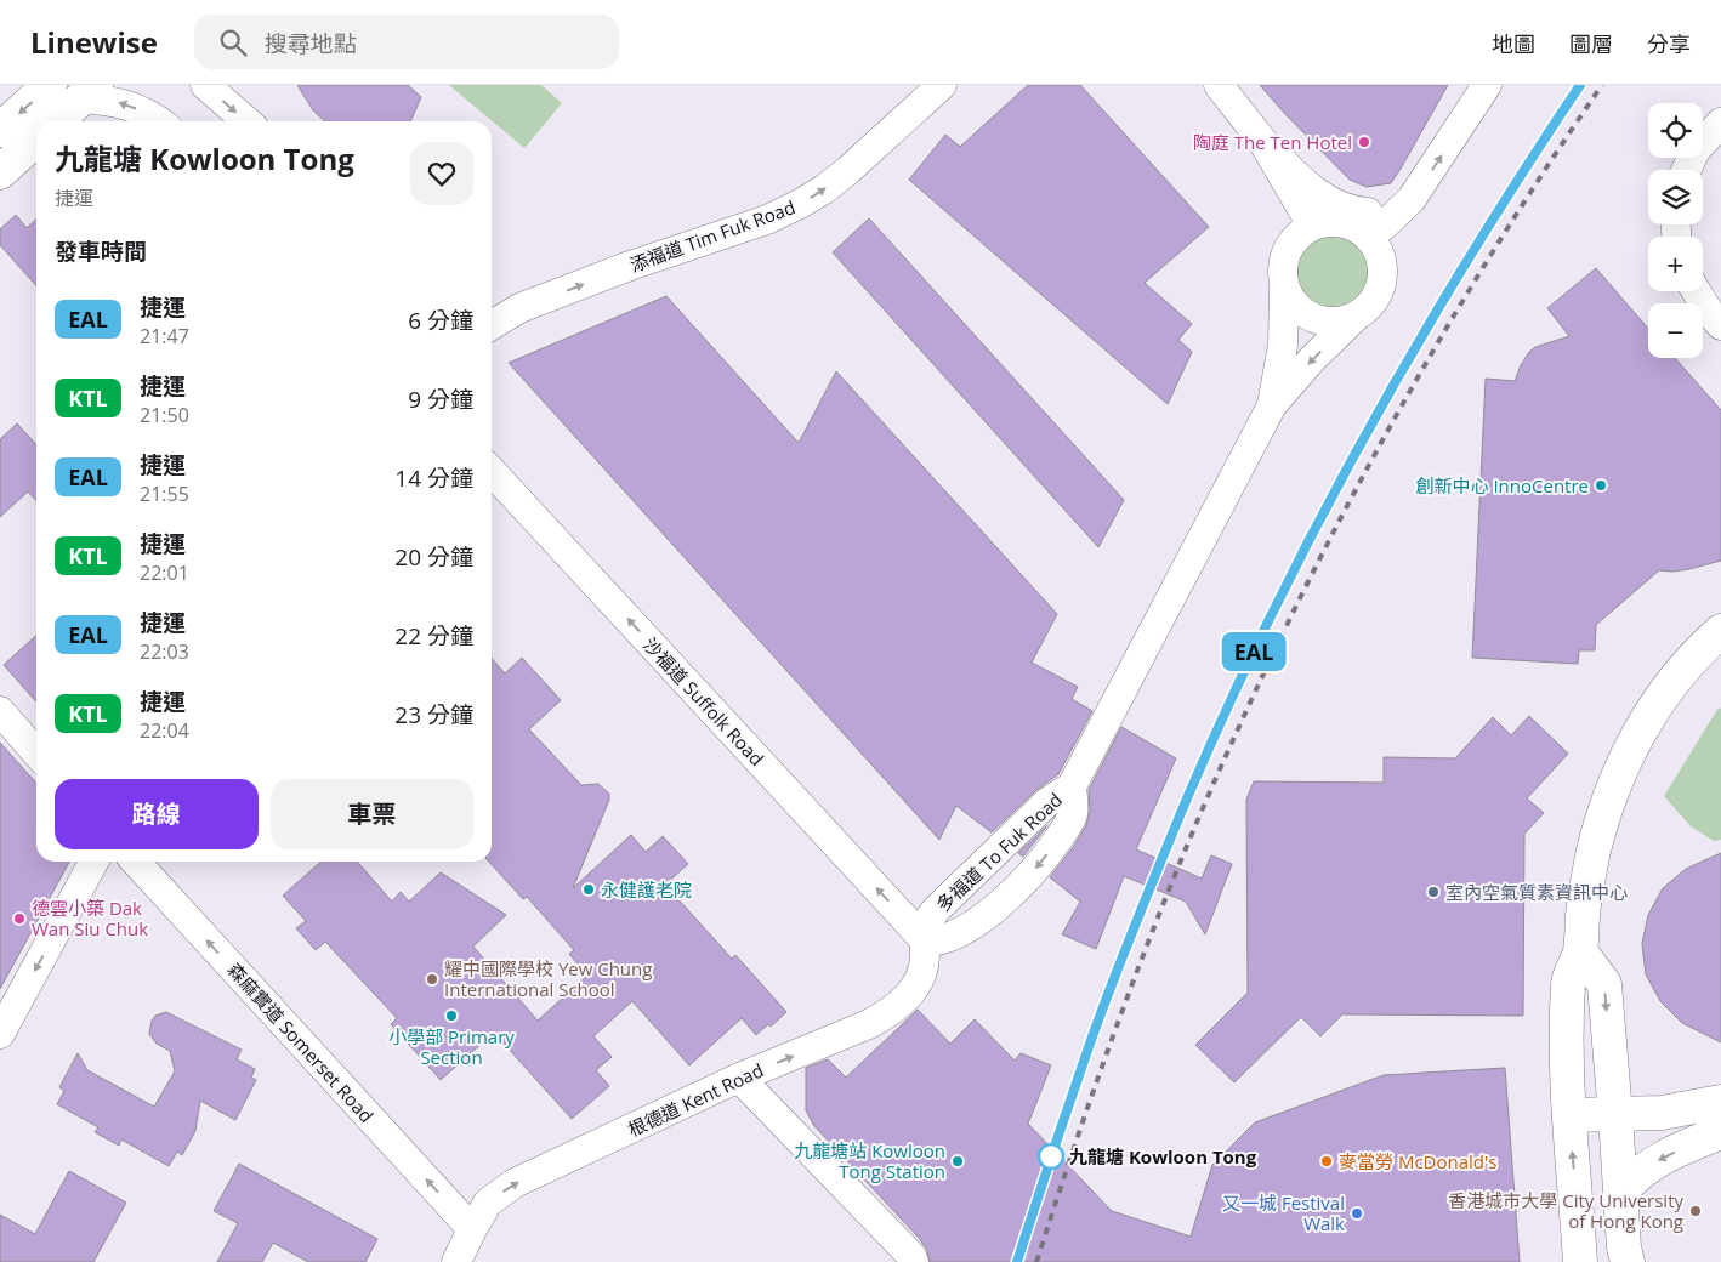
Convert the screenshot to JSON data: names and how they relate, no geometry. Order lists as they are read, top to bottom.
{
  "streets": {
    "street": [
      "添福道 Tim Fuk Road",
      "沙福道 Suffolk Road",
      "多福道 To Fuk Road",
      "森麻實道 Somerset Road",
      "根德道 Kent Road"
    ]
  },
  "crossings": [
    ["沙福道 Suffolk Road", "多福道 To Fuk Road"],
    ["沙福道 Suffolk Road", "根德道 Kent Road"],
    ["多福道 To Fuk Road", "根德道 Kent Road"],
    ["森麻實道 Somerset Road", "根德道 Kent Road"]
  ],
  "one_way": [
    "添福道 Tim Fuk Road",
    "沙福道 Suffolk Road",
    "森麻實道 Somerset Road",
    "根德道 Kent Road"
  ],
  "places": [
    "陶庭 The Ten Hotel",
    "創新中心 InnoCentre",
    "永健護老院",
    "室內空氣質素資訊中心",
    "德雲小築 Dak Wan Siu Chuk",
    "耀中國際學校 Yew Chung International School",
    "小學部 Primary Section",
    "九龍塘 Kowloon Tong",
    "九龍塘站 Kowloon Tong Station",
    "麥當勞 McDonald's",
    "香港城市大學 City University of Hong Kong",
    "又一城 Festival Walk"
  ],
  "lines": ["metro line EAL"],
  "page": {
    "header": "Linewise",
    "search": "搜尋地點",
    "nav": ["地圖", "圖層", "分享"],
    "on_map": "EAL",
    "map_buttons": ["+", "−"],
    "heading": [
      ["九龍塘 Kowloon Tong", "捷運"],
      "發車時間"
    ],
    "list": [
      {
        "mark": "EAL",
        "name": "捷運",
        "note": "21:47",
        "value": "6 分鐘"
      },
      {
        "mark": "KTL",
        "name": "捷運",
        "note": "21:50",
        "value": "9 分鐘"
      },
      {
        "mark": "EAL",
        "name": "捷運",
        "note": "21:55",
        "value": "14 分鐘"
      },
      {
        "mark": "KTL",
        "name": "捷運",
        "note": "22:01",
        "value": "20 分鐘"
      },
      {
        "mark": "EAL",
        "name": "捷運",
        "note": "22:03",
        "value": "22 分鐘"
      },
      {
        "mark": "KTL",
        "name": "捷運",
        "note": "22:04",
        "value": "23 分鐘"
      }
    ],
    "buttons": ["路線", "車票"]
  }
}
